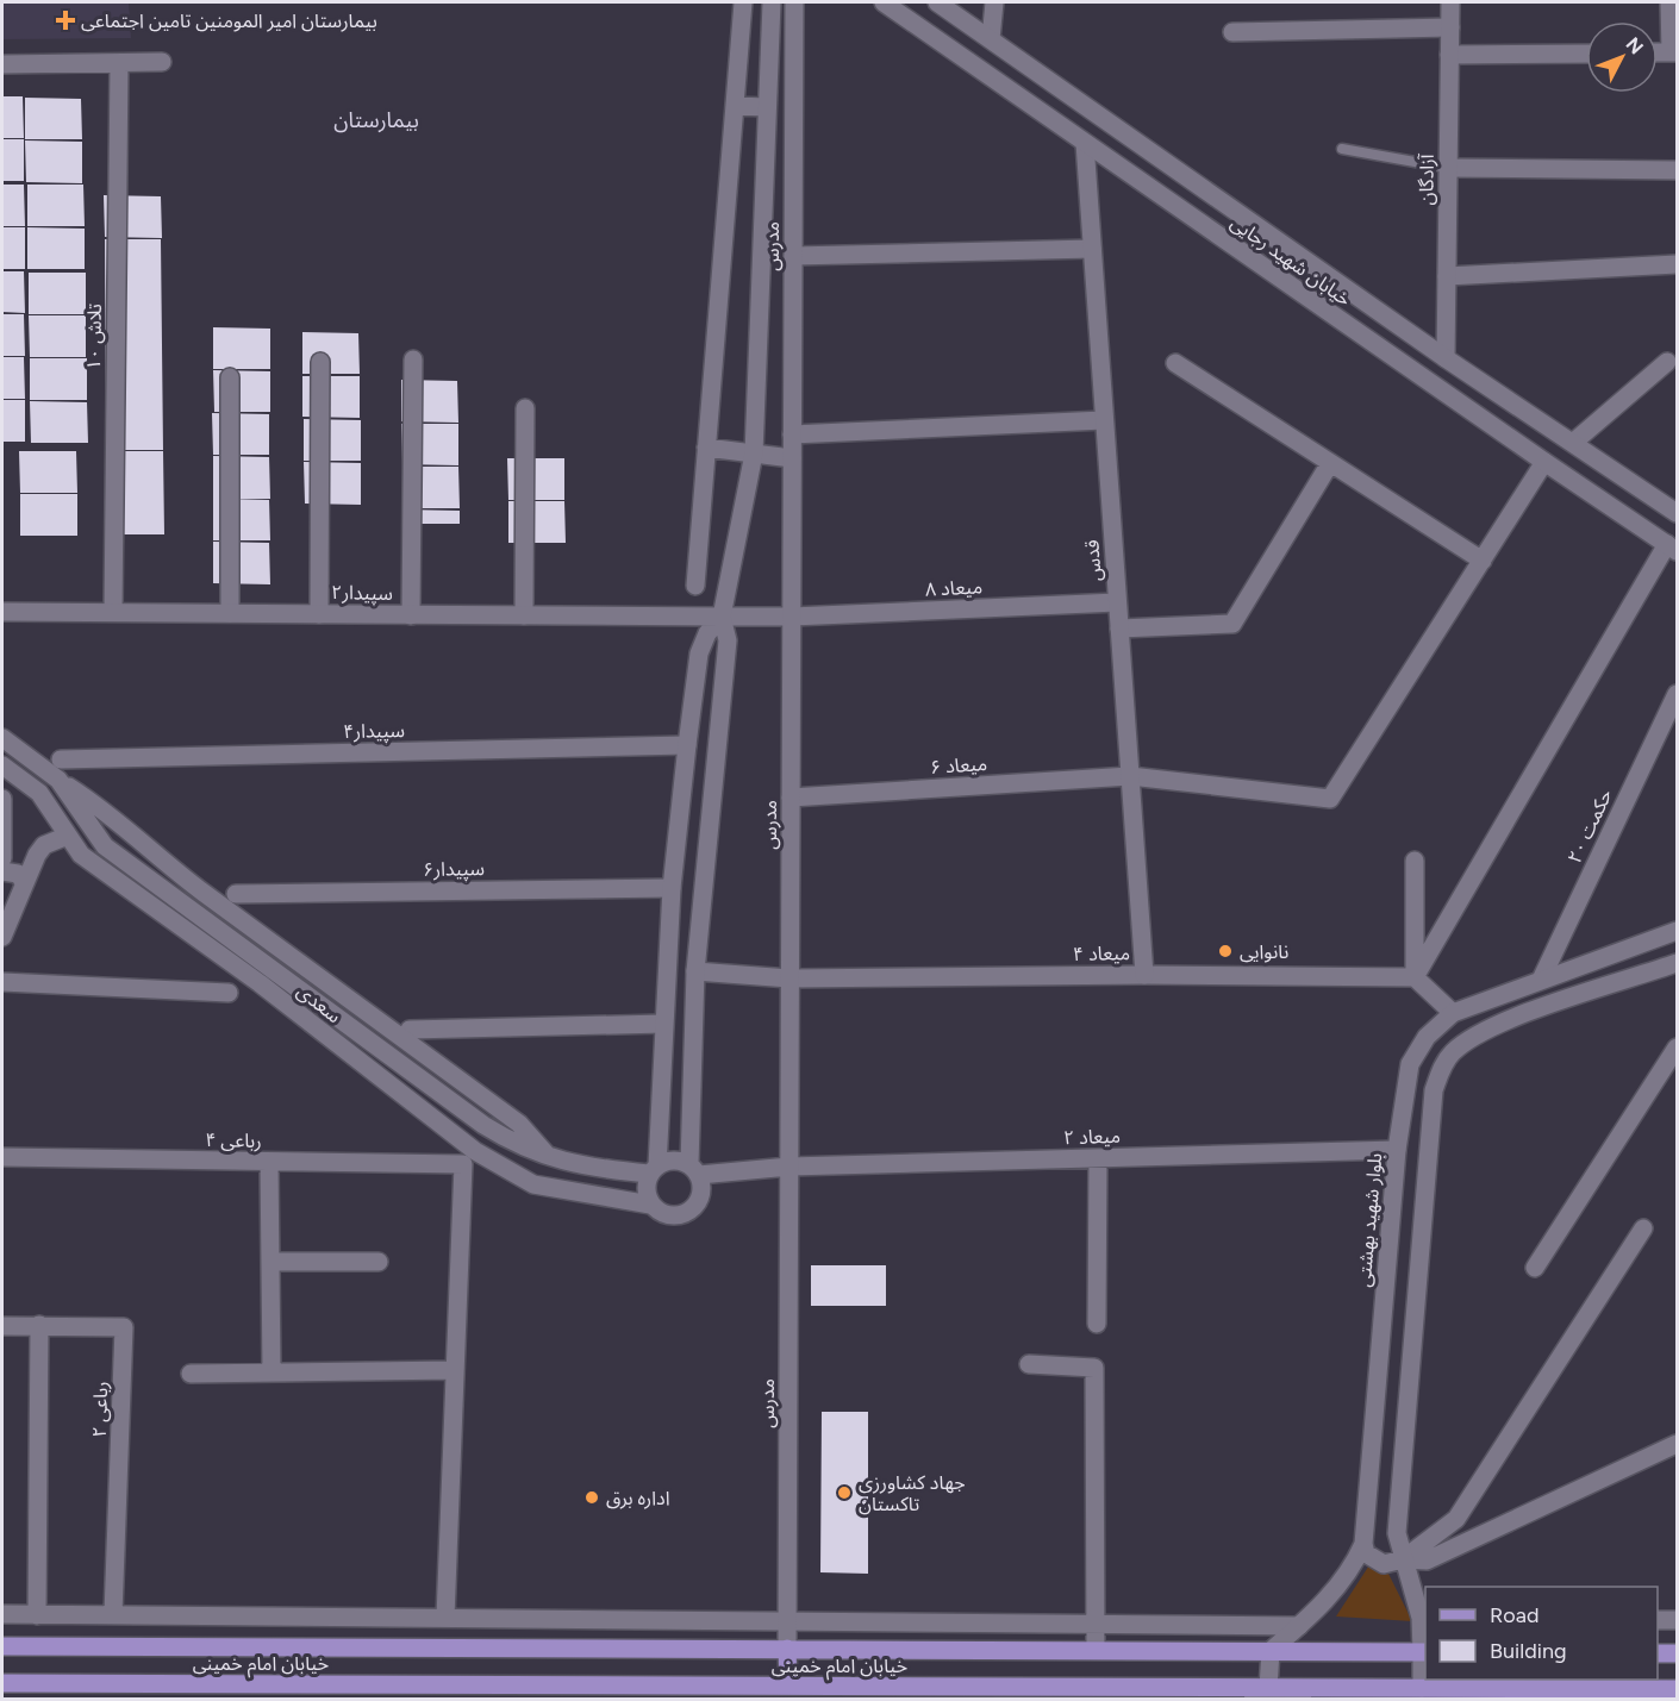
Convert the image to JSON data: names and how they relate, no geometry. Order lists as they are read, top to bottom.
{
  "streets": {
    "main road": ["خیابان امام خمینی"],
    "street": [
      "آزادگان",
      "مدرس",
      "خیابان شهید رجایی",
      "تلاش ۱۰",
      "قدس",
      "میعاد ۸",
      "سپیدار۲",
      "سپیدار۴",
      "میعاد ۶",
      "حکمت ۲۰",
      "سپیدار۶",
      "میعاد ۴",
      "سعدی",
      "میعاد ۲",
      "رباعی ۴",
      "بلوار شهید بهشتی",
      "رباعی ۲"
    ]
  },
  "crossings": [
    ["آزادگان", "خیابان شهید رجایی"],
    ["مدرس", "میعاد ۸"],
    ["مدرس", "سپیدار۲"],
    ["مدرس", "میعاد ۶"],
    ["مدرس", "میعاد ۴"],
    ["مدرس", "میعاد ۲"],
    ["مدرس", "خیابان امام خمینی"],
    ["خیابان شهید رجایی", "قدس"],
    ["تلاش ۱۰", "سپیدار۲"],
    ["قدس", "میعاد ۸"],
    ["قدس", "میعاد ۶"],
    ["قدس", "میعاد ۴"],
    ["میعاد ۸", "سپیدار۲"],
    ["حکمت ۲۰", "بلوار شهید بهشتی"],
    ["میعاد ۲", "بلوار شهید بهشتی"],
    ["بلوار شهید بهشتی", "خیابان امام خمینی"]
  ],
  "districts": ["بیمارستان"],
  "places": {
    "health": ["بیمارستان امیر المومنین تامین اجتماعی"],
    "other": ["نانوایی", "جهاد کشاورزی تاکستان", "اداره برق"]
  },
  "legend": ["Road", "Building"],
  "north": "top right"
}
